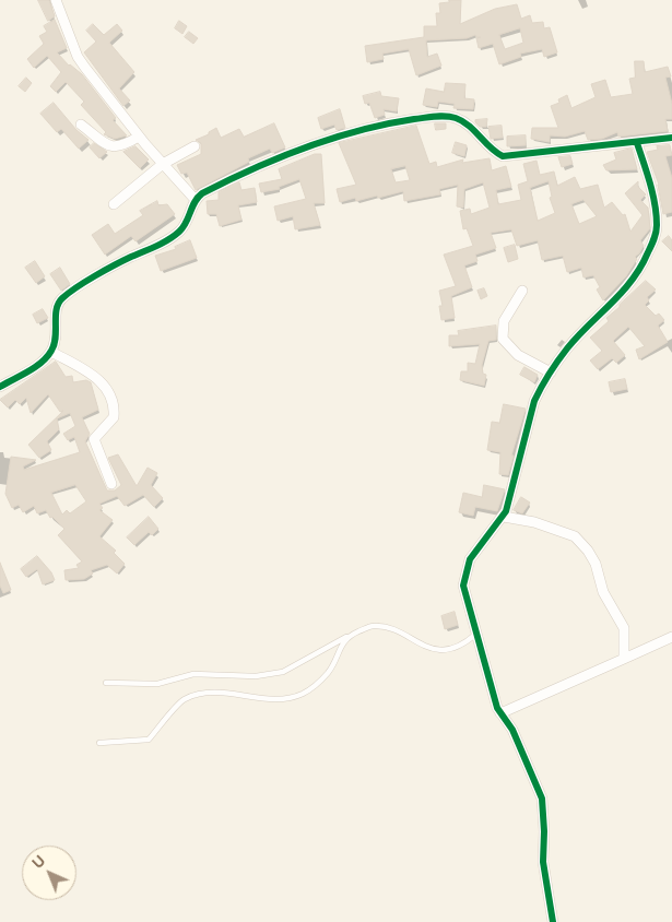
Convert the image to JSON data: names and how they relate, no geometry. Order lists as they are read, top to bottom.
{
  "north": "top left"
}
